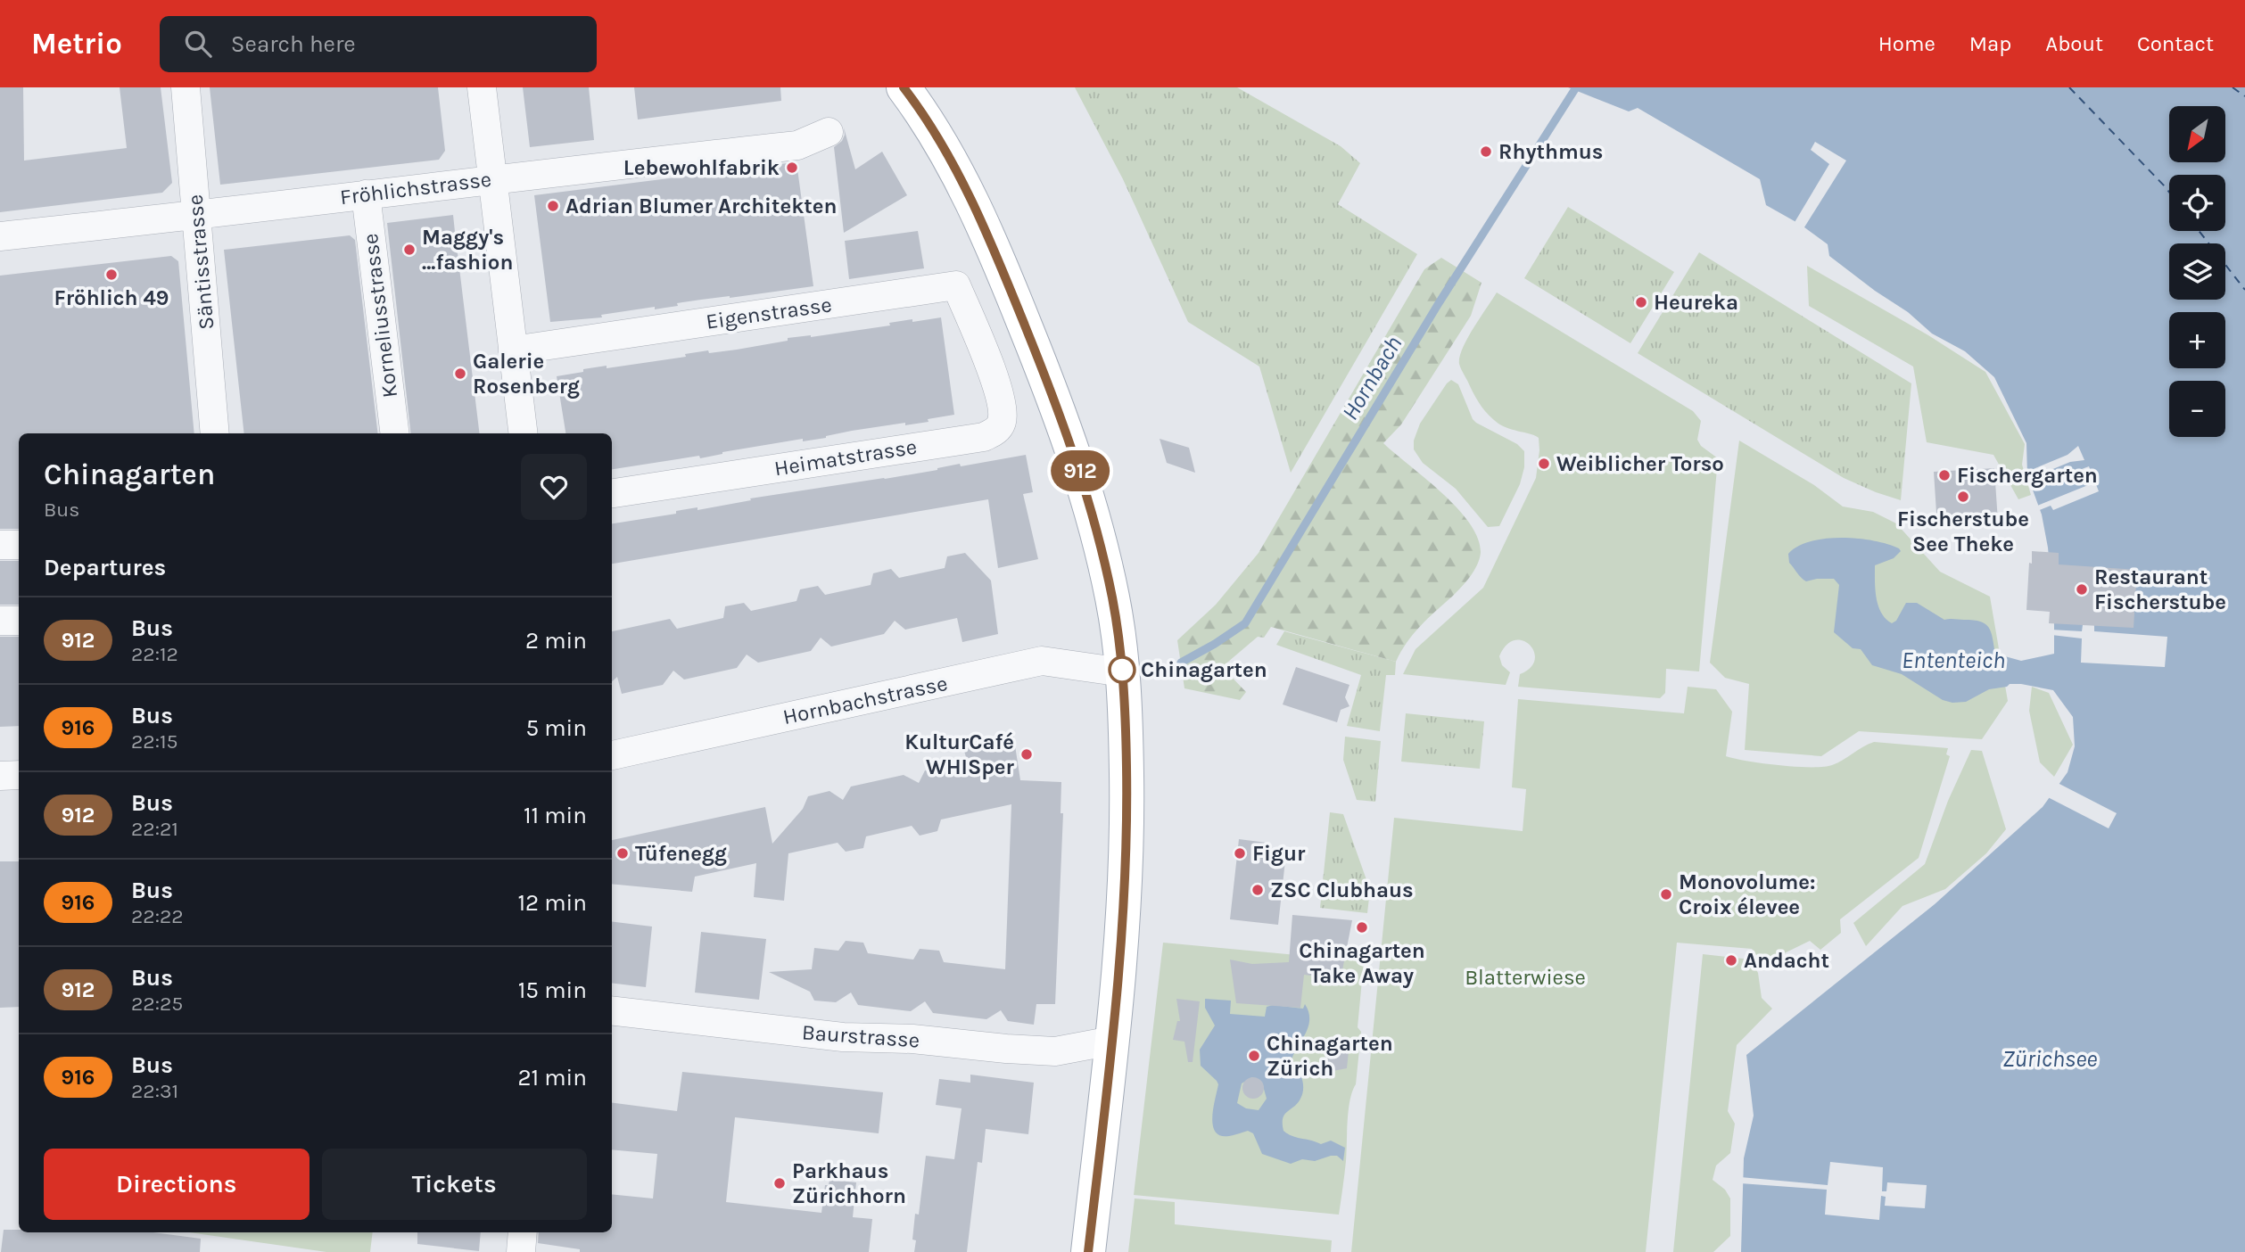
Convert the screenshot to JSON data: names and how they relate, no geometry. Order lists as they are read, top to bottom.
{
  "streets": {
    "street": [
      "Fröhlichstrasse",
      "Säntisstrasse",
      "Eigenstrasse",
      "Korneliusstrasse",
      "Heimatstrasse",
      "Hornbachstrasse",
      "Baurstrasse"
    ]
  },
  "crossings": [
    ["Fröhlichstrasse", "Säntisstrasse"],
    ["Fröhlichstrasse", "Korneliusstrasse"],
    ["Eigenstrasse", "Heimatstrasse"]
  ],
  "water": ["Hornbach", "Ententeich", "Zürichsee"],
  "parks": ["Blatterwiese"],
  "places": [
    "Rhythmus",
    "Lebewohlfabrik",
    "Adrian Blumer Architekten",
    "Maggy's ...fashion",
    "Fröhlich 49",
    "Heureka",
    "Galerie Rosenberg",
    "Weiblicher Torso",
    "Fischergarten",
    "Fischerstube See Theke",
    "Restaurant Fischerstube",
    "Chinagarten",
    "KulturCafé WHISper",
    "Tüfenegg",
    "Figur",
    "ZSC Clubhaus",
    "Monovolume: Croix élevee",
    "Chinagarten Take Away",
    "Andacht",
    "Chinagarten Zürich",
    "Parkhaus Zürichhorn"
  ],
  "lines": ["bus line 912"],
  "north": "bottom left",
  "page": {
    "header": "Metrio",
    "search": "Search here",
    "nav": [
      "Home",
      "Map",
      "About",
      "Contact"
    ],
    "on_map": "912",
    "map_buttons": ["+", "−"],
    "heading": [
      ["Chinagarten", "Bus"],
      "Departures"
    ],
    "list": [
      {
        "mark": "912",
        "name": "Bus",
        "note": "22:12",
        "value": "2 min"
      },
      {
        "mark": "916",
        "name": "Bus",
        "note": "22:15",
        "value": "5 min"
      },
      {
        "mark": "912",
        "name": "Bus",
        "note": "22:21",
        "value": "11 min"
      },
      {
        "mark": "916",
        "name": "Bus",
        "note": "22:22",
        "value": "12 min"
      },
      {
        "mark": "912",
        "name": "Bus",
        "note": "22:25",
        "value": "15 min"
      },
      {
        "mark": "916",
        "name": "Bus",
        "note": "22:31",
        "value": "21 min"
      }
    ],
    "buttons": ["Directions", "Tickets"]
  }
}
